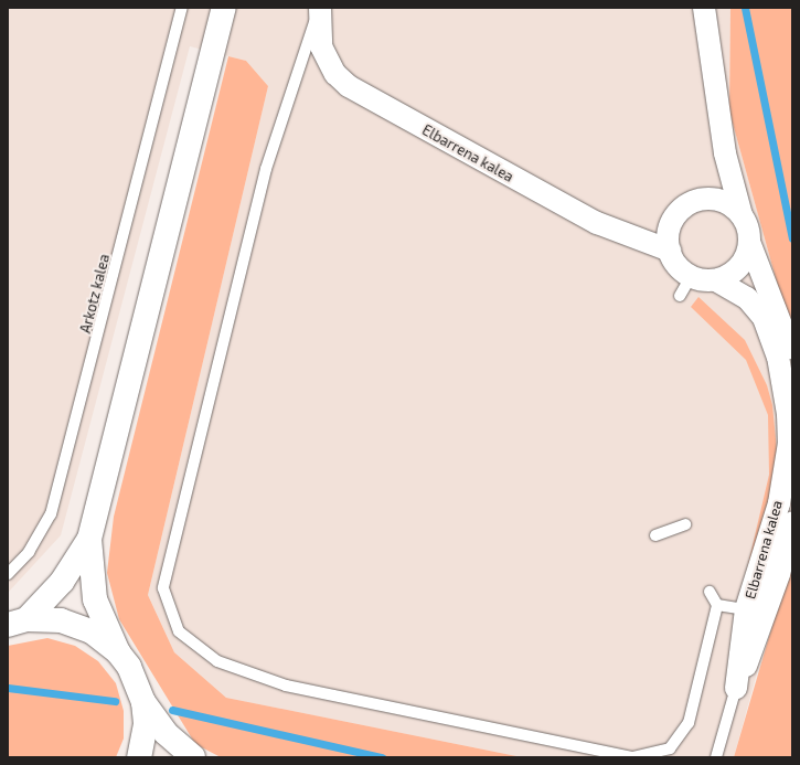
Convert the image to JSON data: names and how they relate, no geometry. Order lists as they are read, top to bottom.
{
  "streets": {
    "street": ["Elbarrena kalea"],
    "lane": ["Arkotz kalea"]
  }
}
